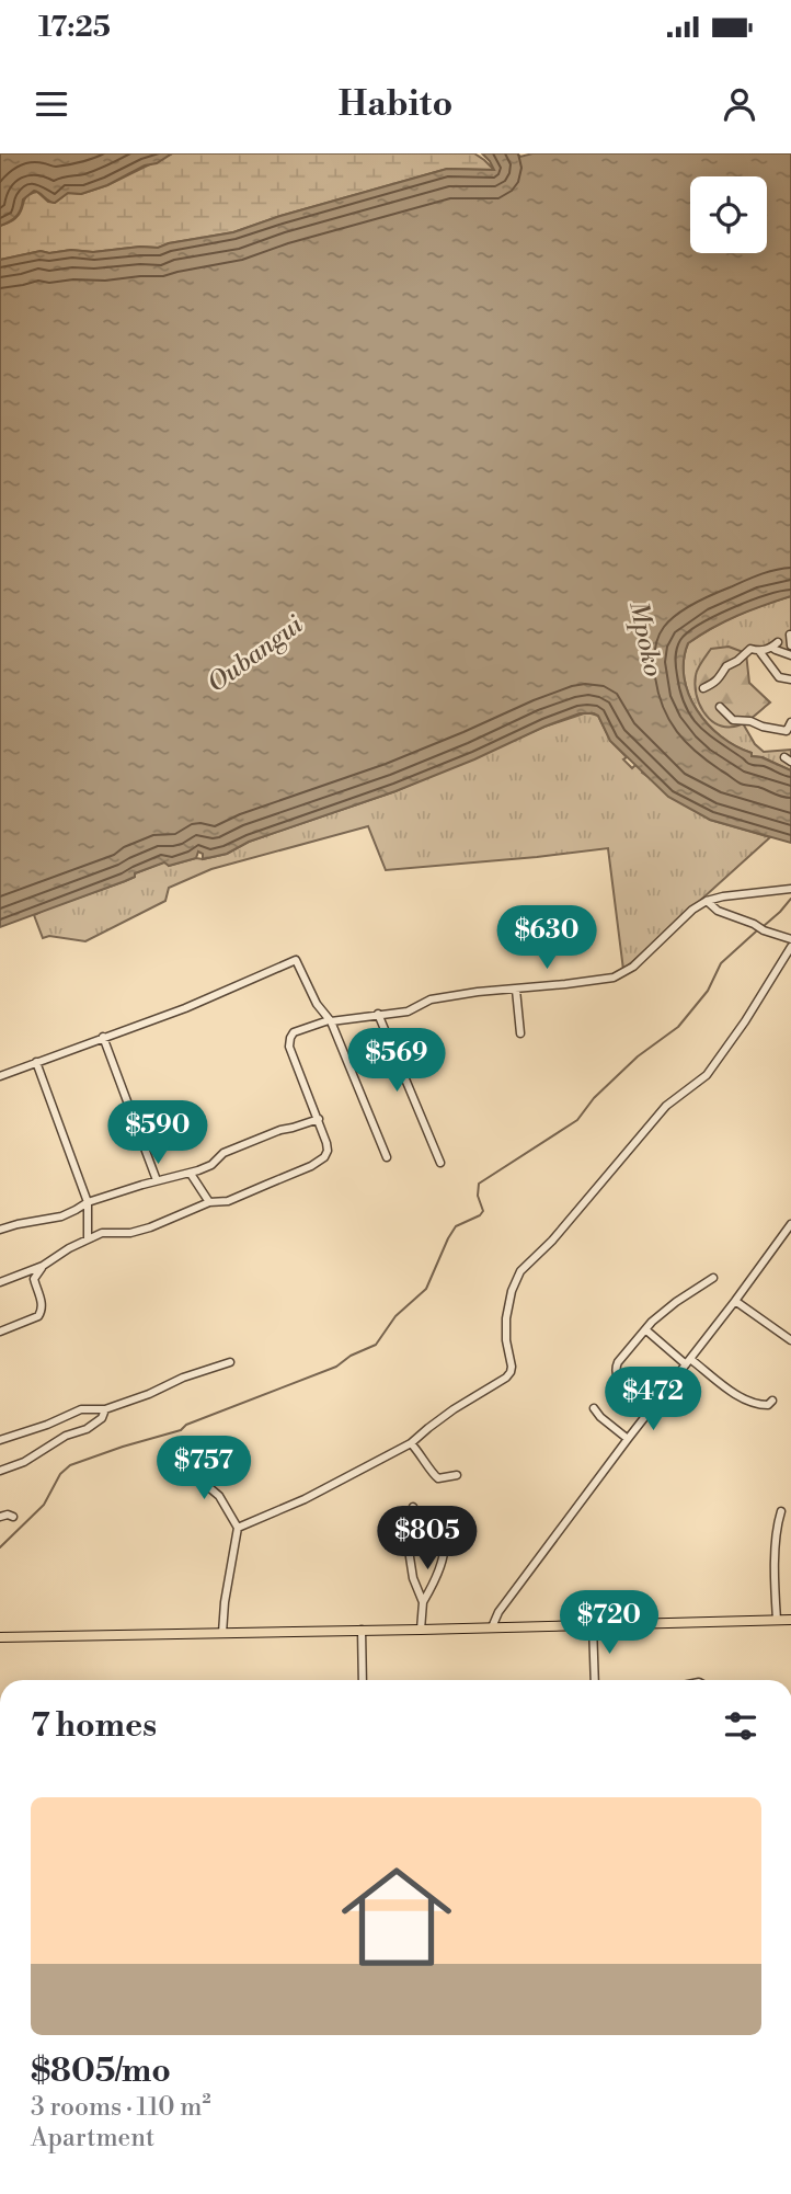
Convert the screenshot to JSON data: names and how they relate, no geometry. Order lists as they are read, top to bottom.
{
  "water": ["Mpoko", "Oubangui"],
  "page": {
    "status": "17:25",
    "header": "Habito",
    "price": [
      "$630",
      "$569",
      "$590",
      "$472",
      "$757",
      "$805",
      "$720"
    ],
    "heading": "7 homes",
    "list": [
      {
        "name": "$805/mo",
        "note": "3 rooms · 110 m² · Apartment"
      }
    ]
  }
}
